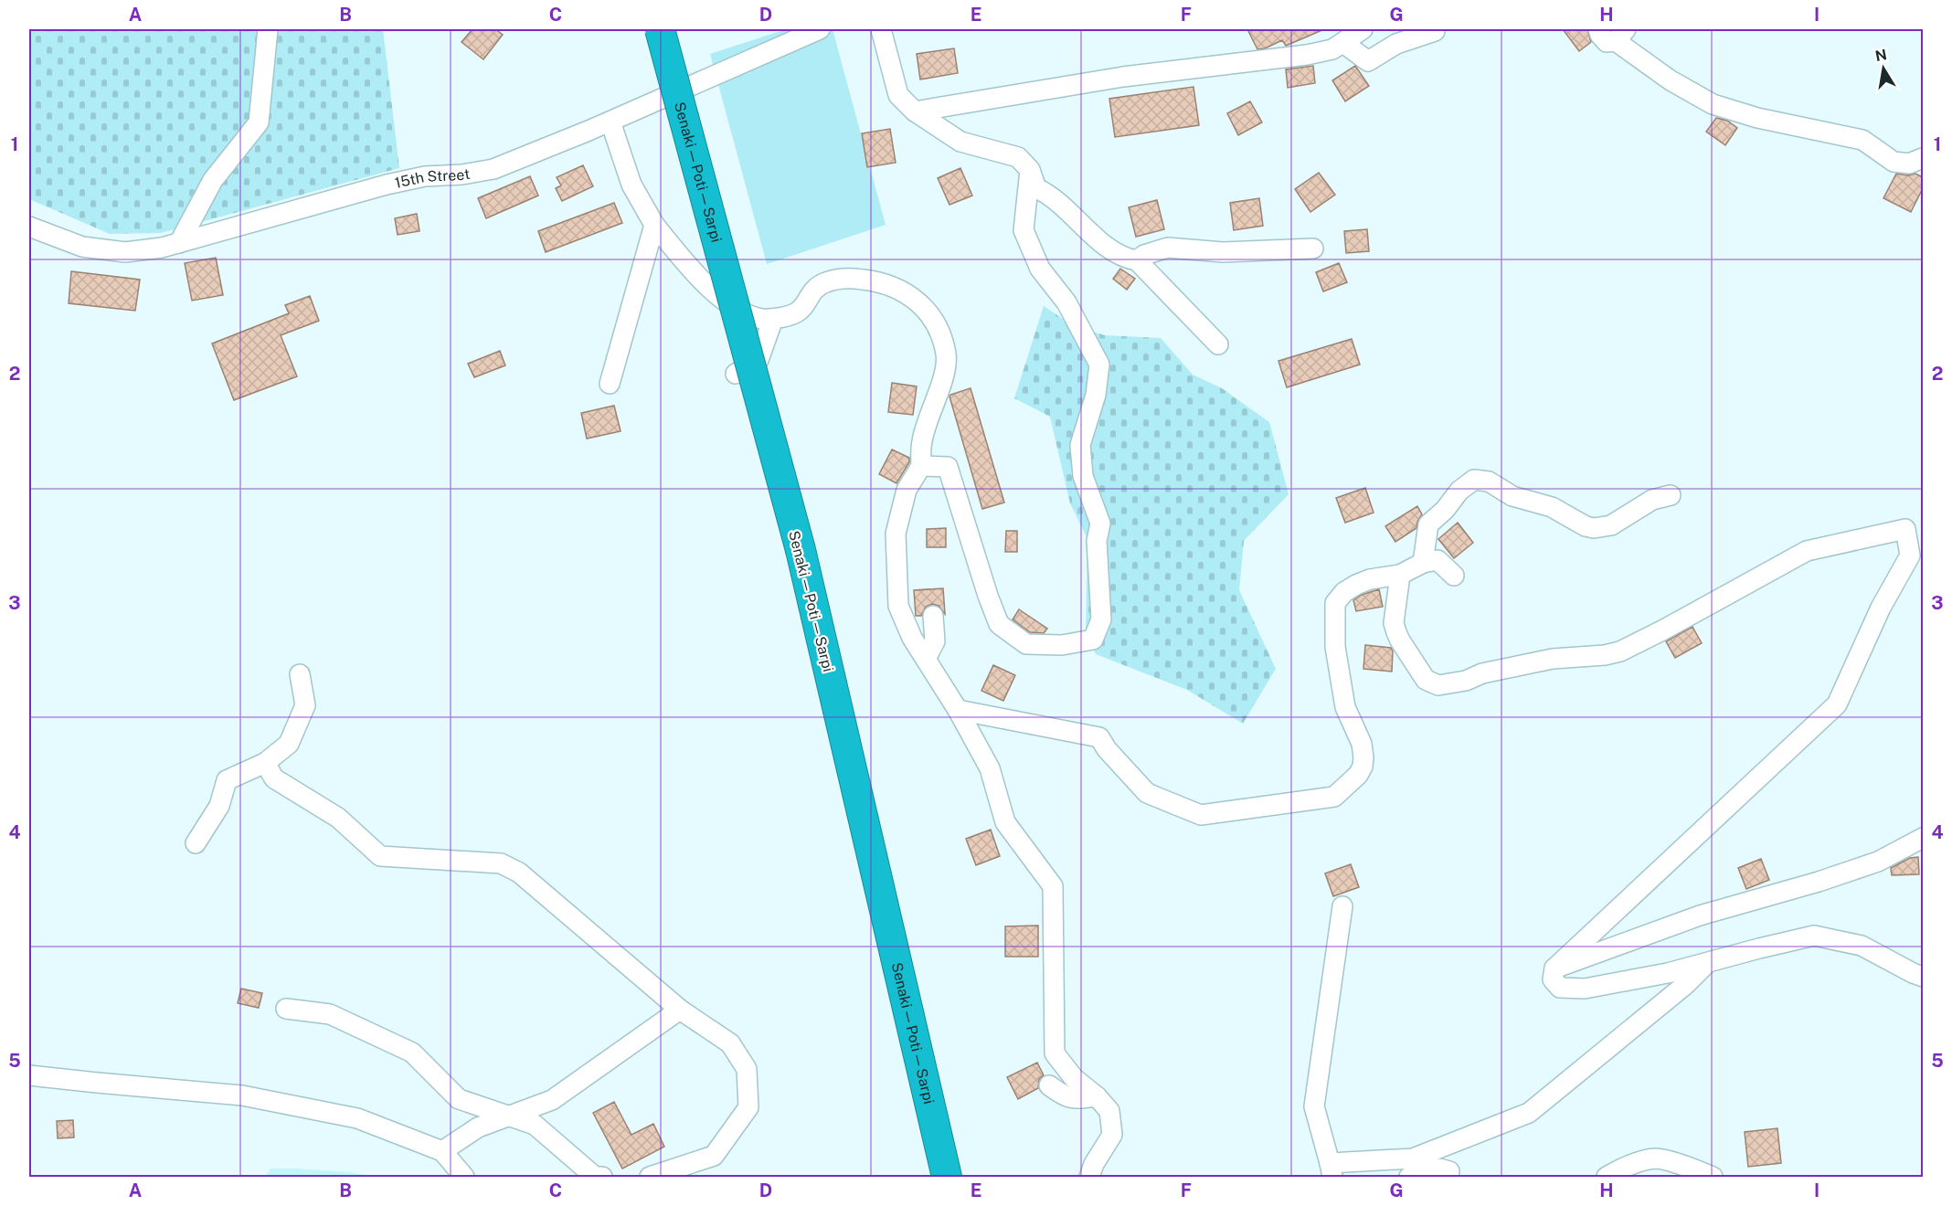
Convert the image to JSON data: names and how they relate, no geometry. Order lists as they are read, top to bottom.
{
  "streets": {
    "highway": ["Senaki — Poti — Sarpi"],
    "street": ["15th Street"]
  },
  "north": "top",
  "grid": {
    "columns": [
      "A",
      "B",
      "C",
      "D",
      "E",
      "F",
      "G",
      "H",
      "I"
    ],
    "rows": [
      "1",
      "2",
      "3",
      "4",
      "5"
    ]
  }
}
